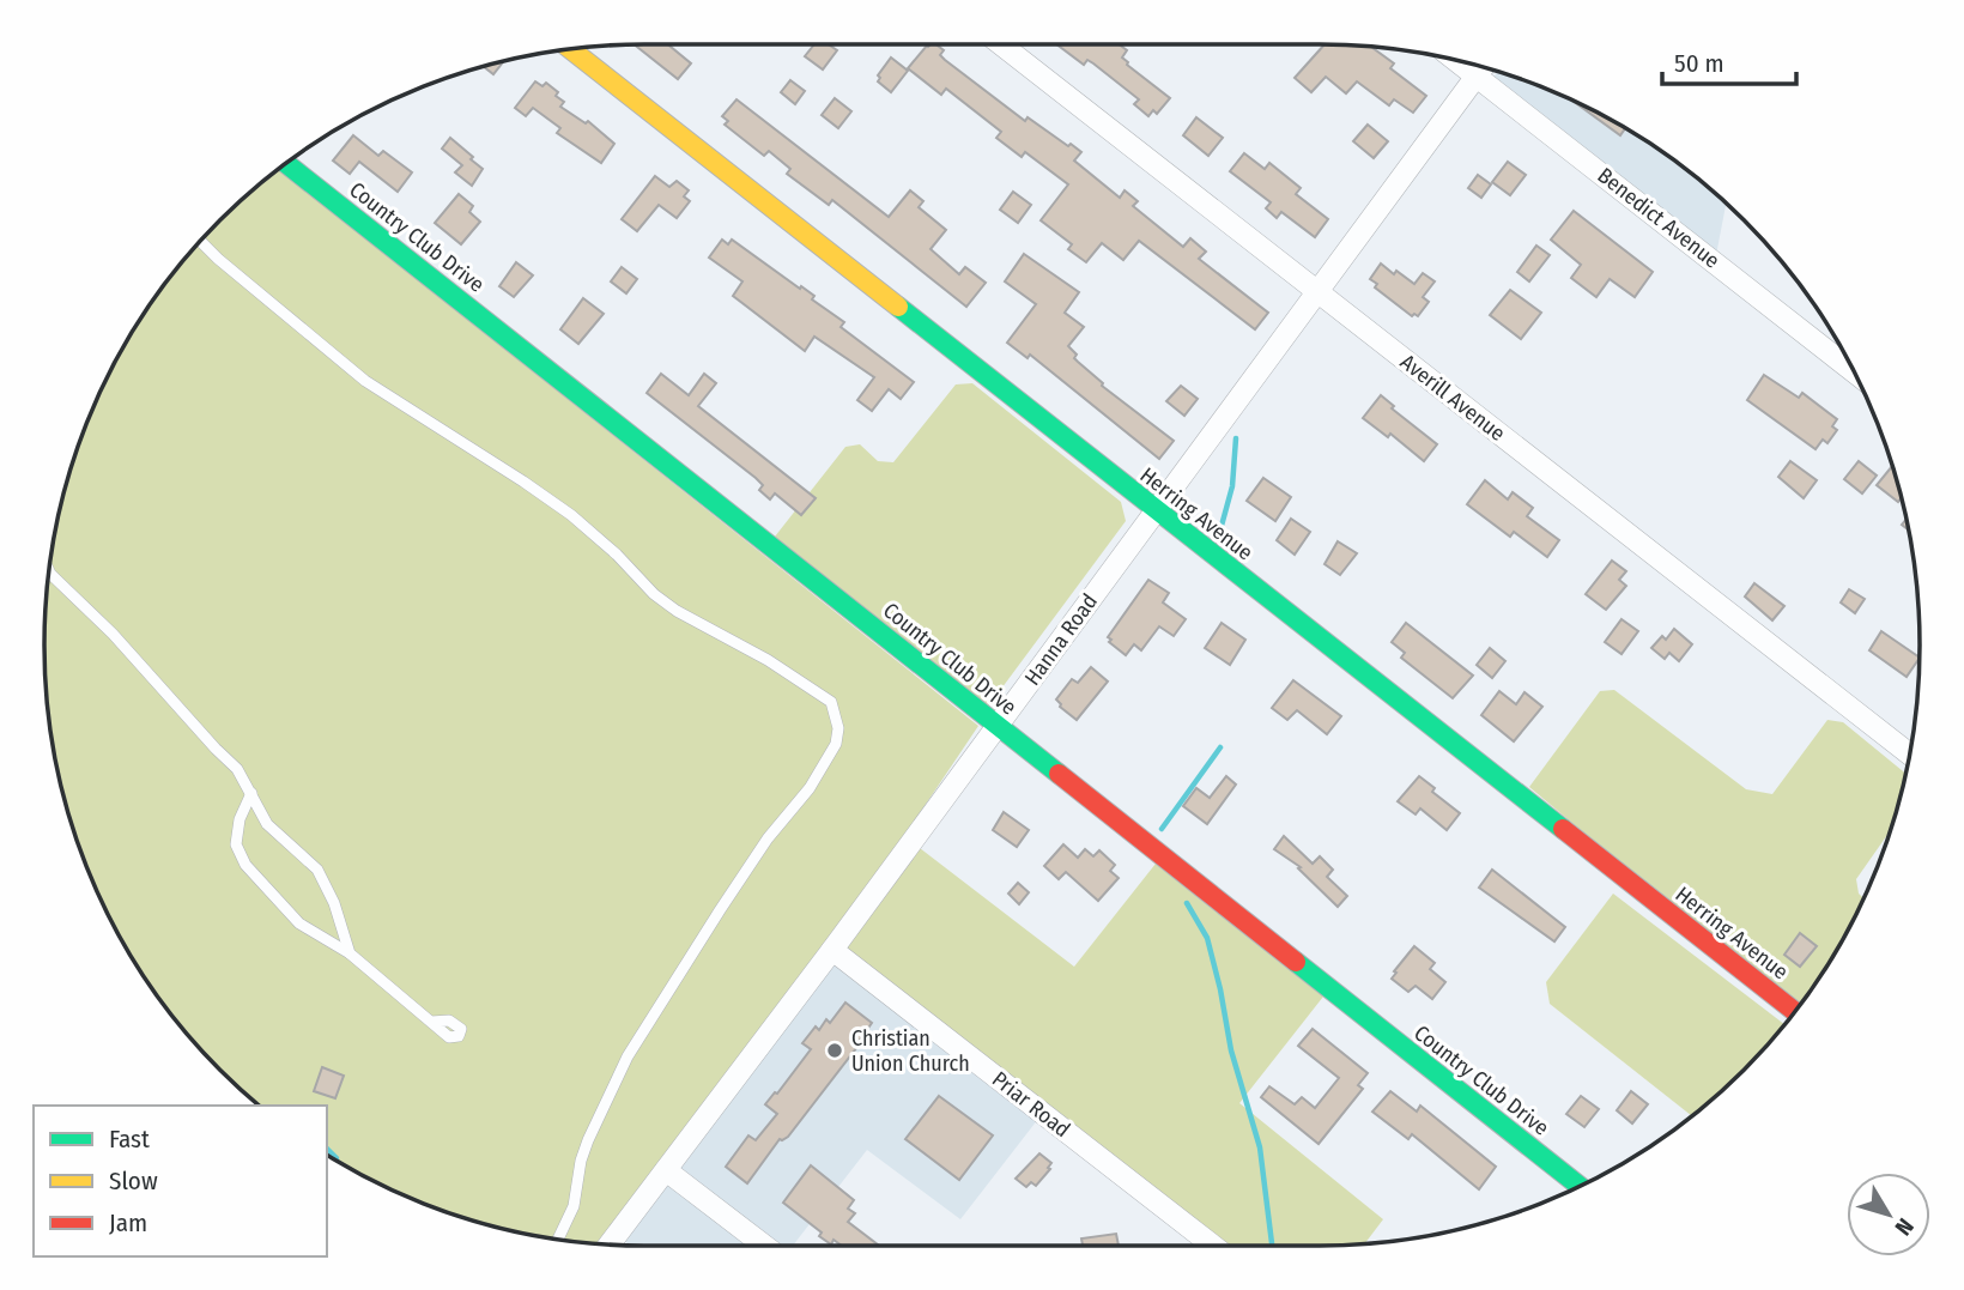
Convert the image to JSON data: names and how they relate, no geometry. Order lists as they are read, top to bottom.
{
  "streets": {
    "street": [
      "Benedict Avenue",
      "Country Club Drive",
      "Averill Avenue",
      "Herring Avenue",
      "Hanna Road",
      "Priar Road"
    ]
  },
  "crossings": [
    ["Benedict Avenue", "Hanna Road"],
    ["Country Club Drive", "Hanna Road"],
    ["Averill Avenue", "Hanna Road"],
    ["Herring Avenue", "Hanna Road"],
    ["Hanna Road", "Priar Road"]
  ],
  "places": ["Christian Union Church"],
  "legend": ["Fast", "Slow", "Jam"],
  "scale_bar": "50 m",
  "north": "bottom right"
}
